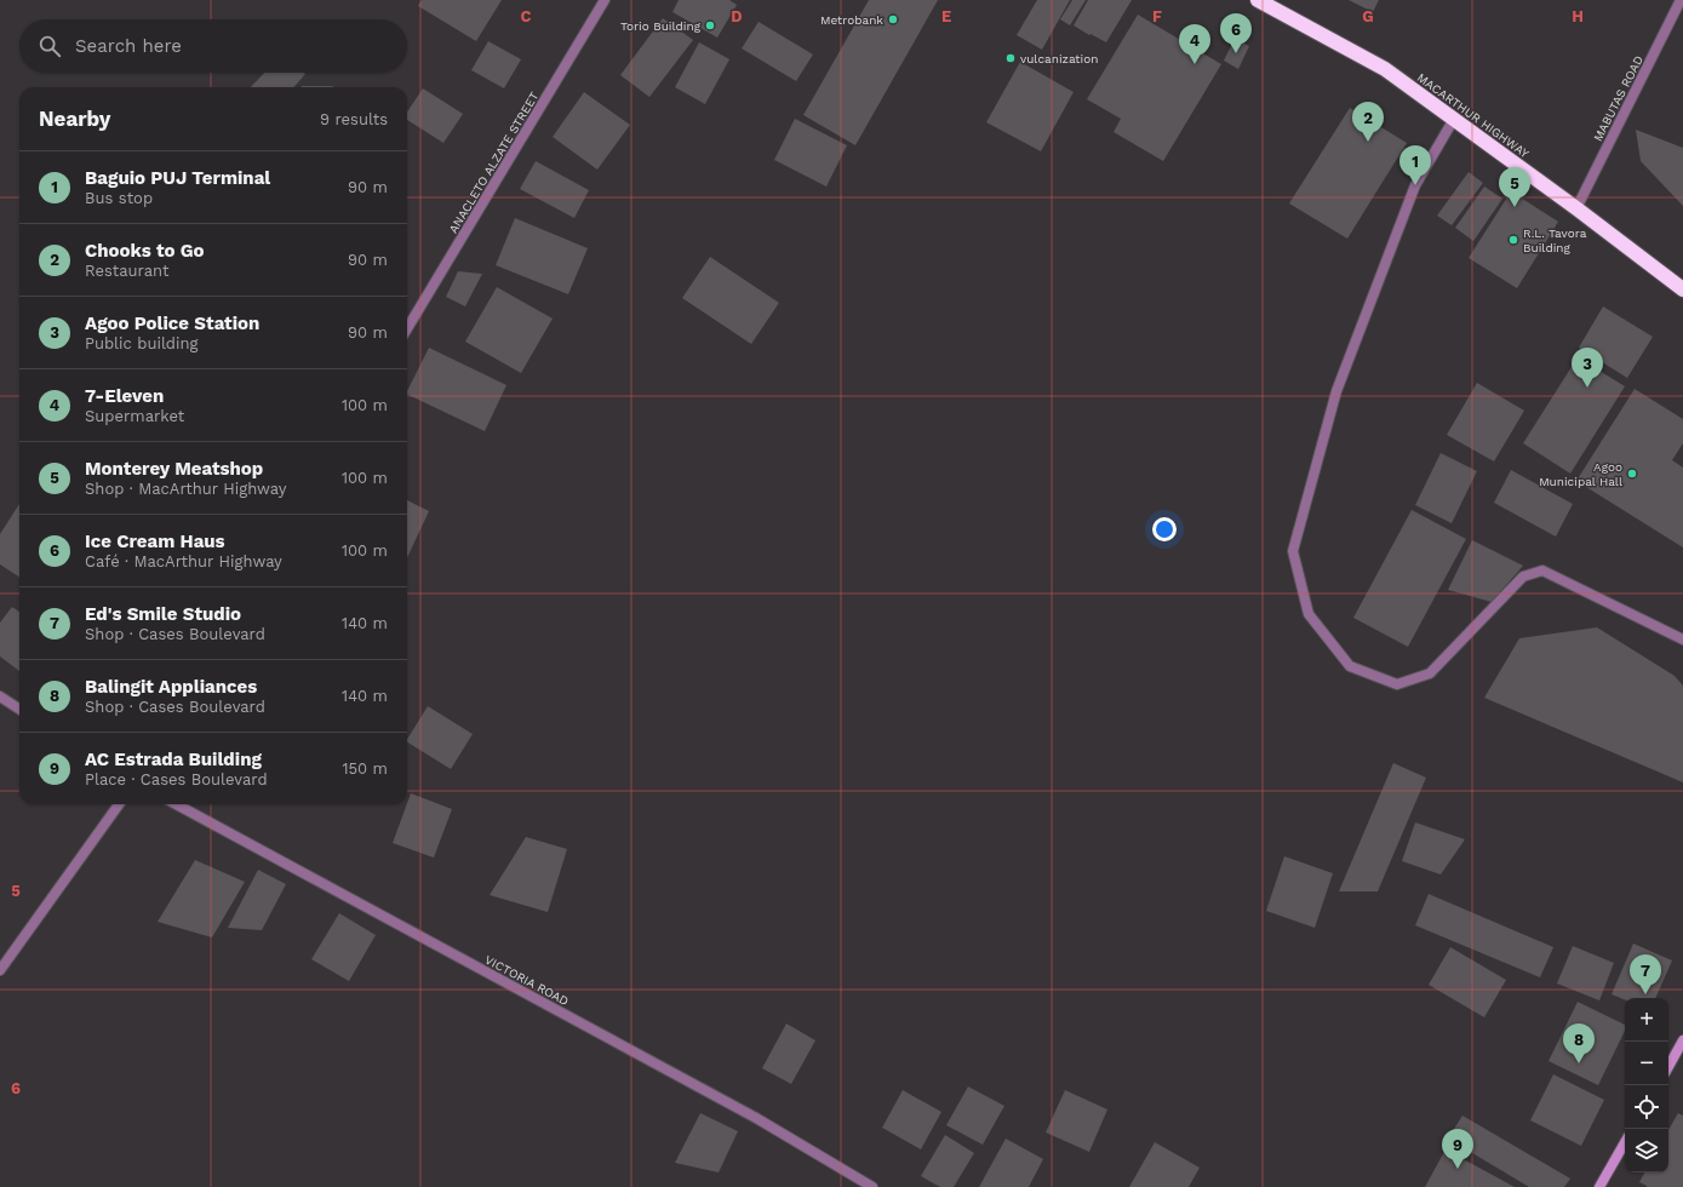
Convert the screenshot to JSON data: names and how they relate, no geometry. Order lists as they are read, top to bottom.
{
  "streets": {
    "highway": ["MACARTHUR HIGHWAY"],
    "street": ["MABUTAS ROAD", "ANACLETO ALZATE STREET", "VICTORIA ROAD"]
  },
  "crossings": [
    ["MABUTAS ROAD", "MACARTHUR HIGHWAY"]
  ],
  "places": [
    "Metrobank",
    "Torio Building",
    "vulcanization",
    "R.L. Tavora Building",
    "Agoo Municipal Hall"
  ],
  "page": {
    "pins": [
      "6",
      "4",
      "2",
      "1",
      "5",
      "3",
      "7",
      "8",
      "9"
    ],
    "search": "Search here",
    "heading": ["Nearby", "9 results"],
    "list": [
      {
        "mark": "1",
        "name": "Baguio PUJ Terminal",
        "note": "Bus stop",
        "value": "90 m"
      },
      {
        "mark": "2",
        "name": "Chooks to Go",
        "note": "Restaurant",
        "value": "90 m"
      },
      {
        "mark": "3",
        "name": "Agoo Police Station",
        "note": "Public building",
        "value": "90 m"
      },
      {
        "mark": "4",
        "name": "7-Eleven",
        "note": "Supermarket",
        "value": "100 m"
      },
      {
        "mark": "5",
        "name": "Monterey Meatshop",
        "note": "Shop · MacArthur Highway",
        "value": "100 m"
      },
      {
        "mark": "6",
        "name": "Ice Cream Haus",
        "note": "Café · MacArthur Highway",
        "value": "100 m"
      },
      {
        "mark": "7",
        "name": "Ed's Smile Studio",
        "note": "Shop · Cases Boulevard",
        "value": "140 m"
      },
      {
        "mark": "8",
        "name": "Balingit Appliances",
        "note": "Shop · Cases Boulevard",
        "value": "140 m"
      },
      {
        "mark": "9",
        "name": "AC Estrada Building",
        "note": "Place · Cases Boulevard",
        "value": "150 m"
      }
    ],
    "map_buttons": ["+", "−"]
  },
  "grid": {
    "columns": [
      "C",
      "D",
      "E",
      "F",
      "G",
      "H"
    ],
    "rows": ["5", "6"]
  }
}
